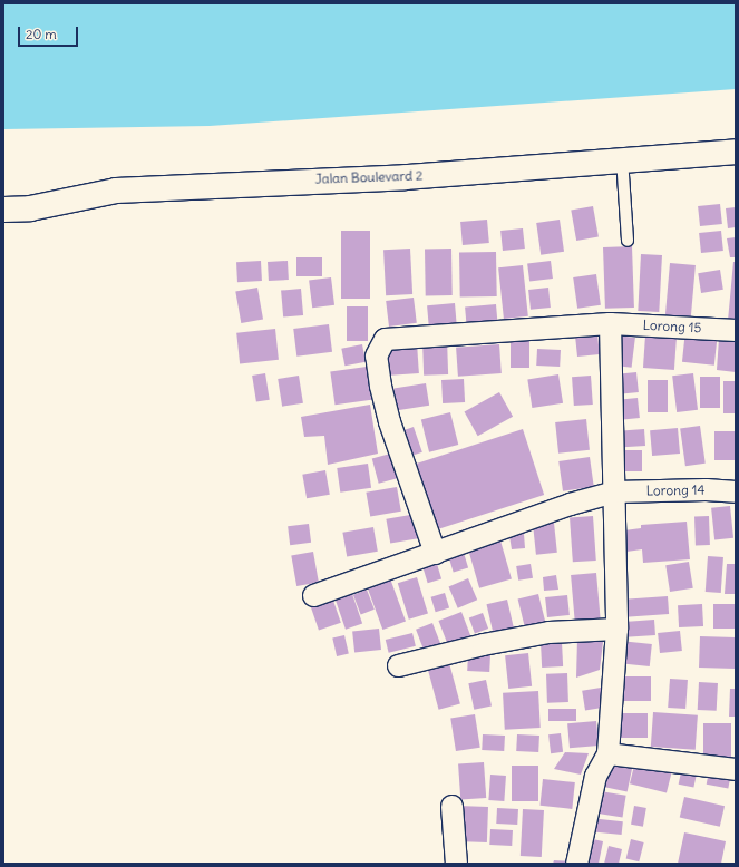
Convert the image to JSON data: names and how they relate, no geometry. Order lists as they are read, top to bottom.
{
  "streets": {
    "main road": ["Jalan Boulevard 2"],
    "street": ["Lorong 15", "Lorong 14"]
  },
  "crossings": [
    ["Lorong 15", "Lorong 14"]
  ],
  "scale_bar": "20 m"
}
